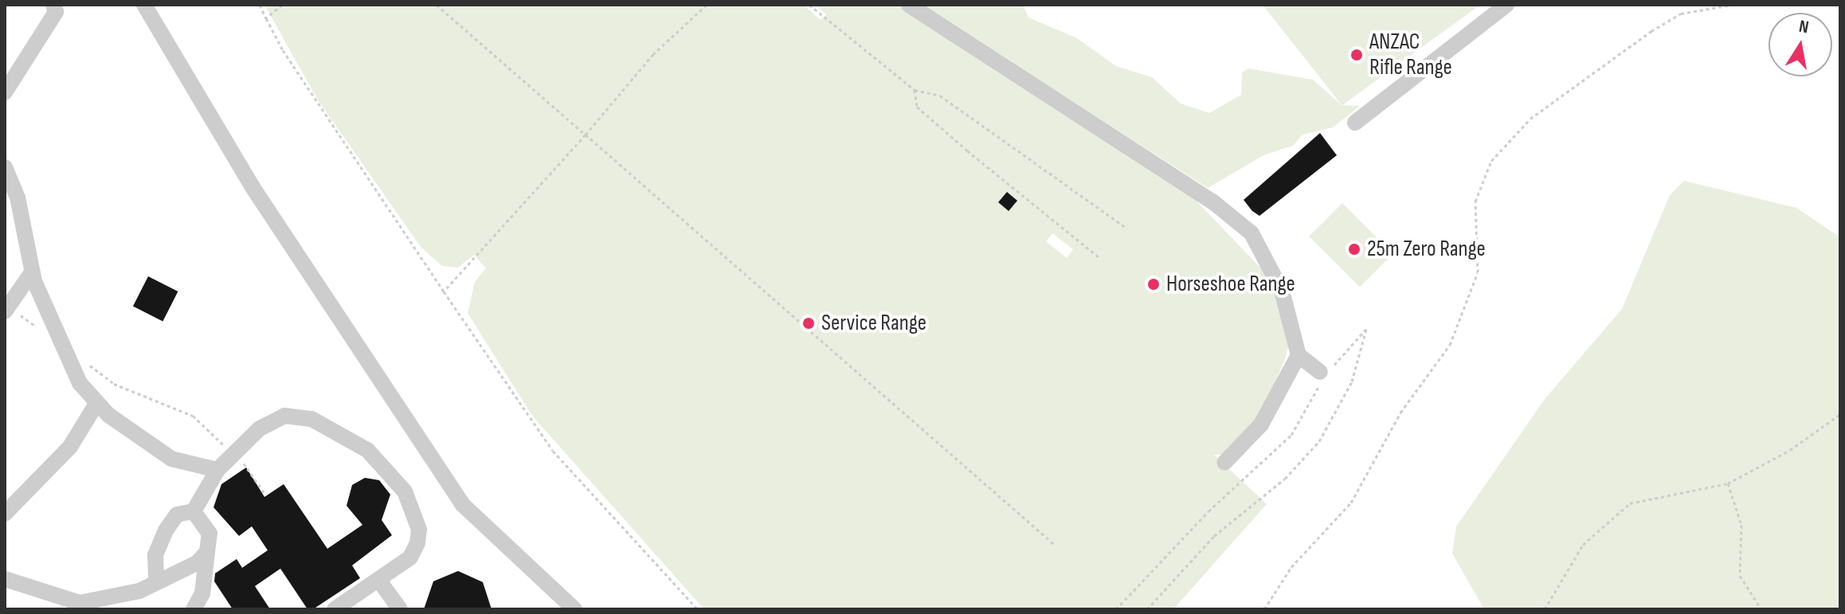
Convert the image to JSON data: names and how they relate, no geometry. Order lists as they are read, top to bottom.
{
  "places": [
    "ANZAC Rifle Range",
    "25m Zero Range",
    "Horseshoe Range",
    "Service Range"
  ],
  "north": "top"
}
